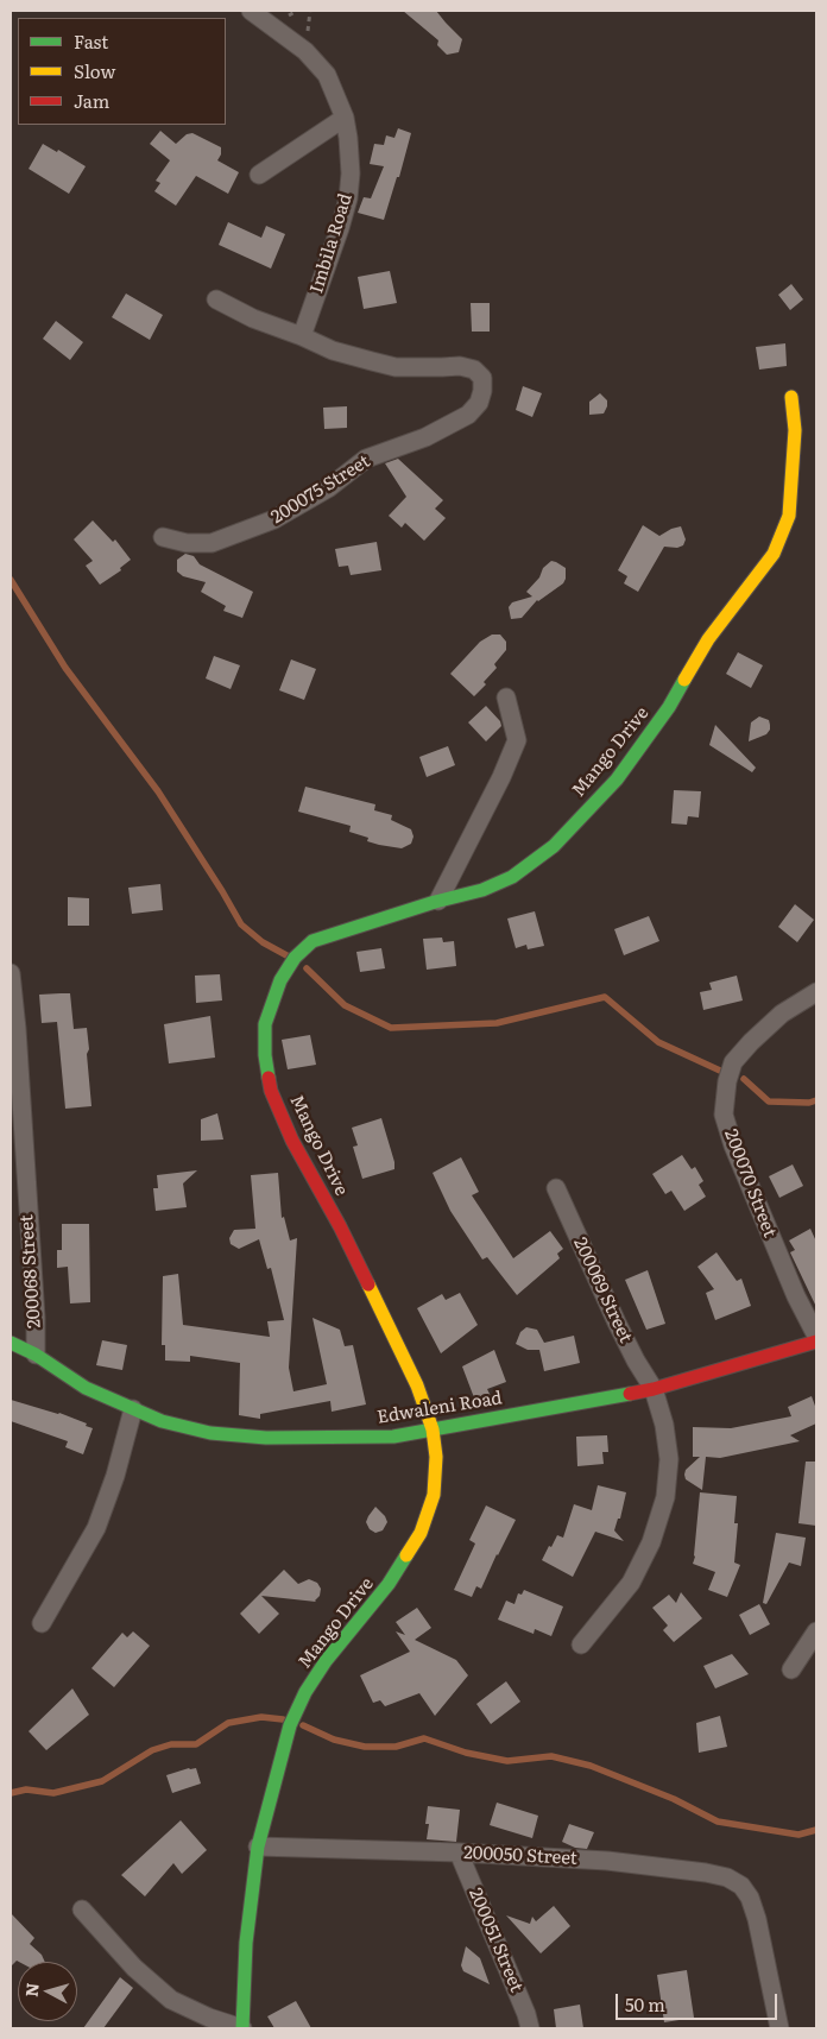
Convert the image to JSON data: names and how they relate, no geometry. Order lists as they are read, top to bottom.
{
  "streets": {
    "street": [
      "Imbila Road",
      "200075 Street",
      "Mango Drive",
      "200070 Street",
      "200068 Street",
      "200069 Street",
      "Edwaleni Road",
      "200050 Street",
      "200051 Street"
    ]
  },
  "crossings": [
    ["Imbila Road", "200075 Street"],
    ["Mango Drive", "Edwaleni Road"],
    ["Mango Drive", "200050 Street"],
    ["200068 Street", "Edwaleni Road"],
    ["200069 Street", "Edwaleni Road"],
    ["200050 Street", "200051 Street"]
  ],
  "legend": ["Fast", "Slow", "Jam"],
  "scale_bar": "50 m",
  "north": "left"
}
